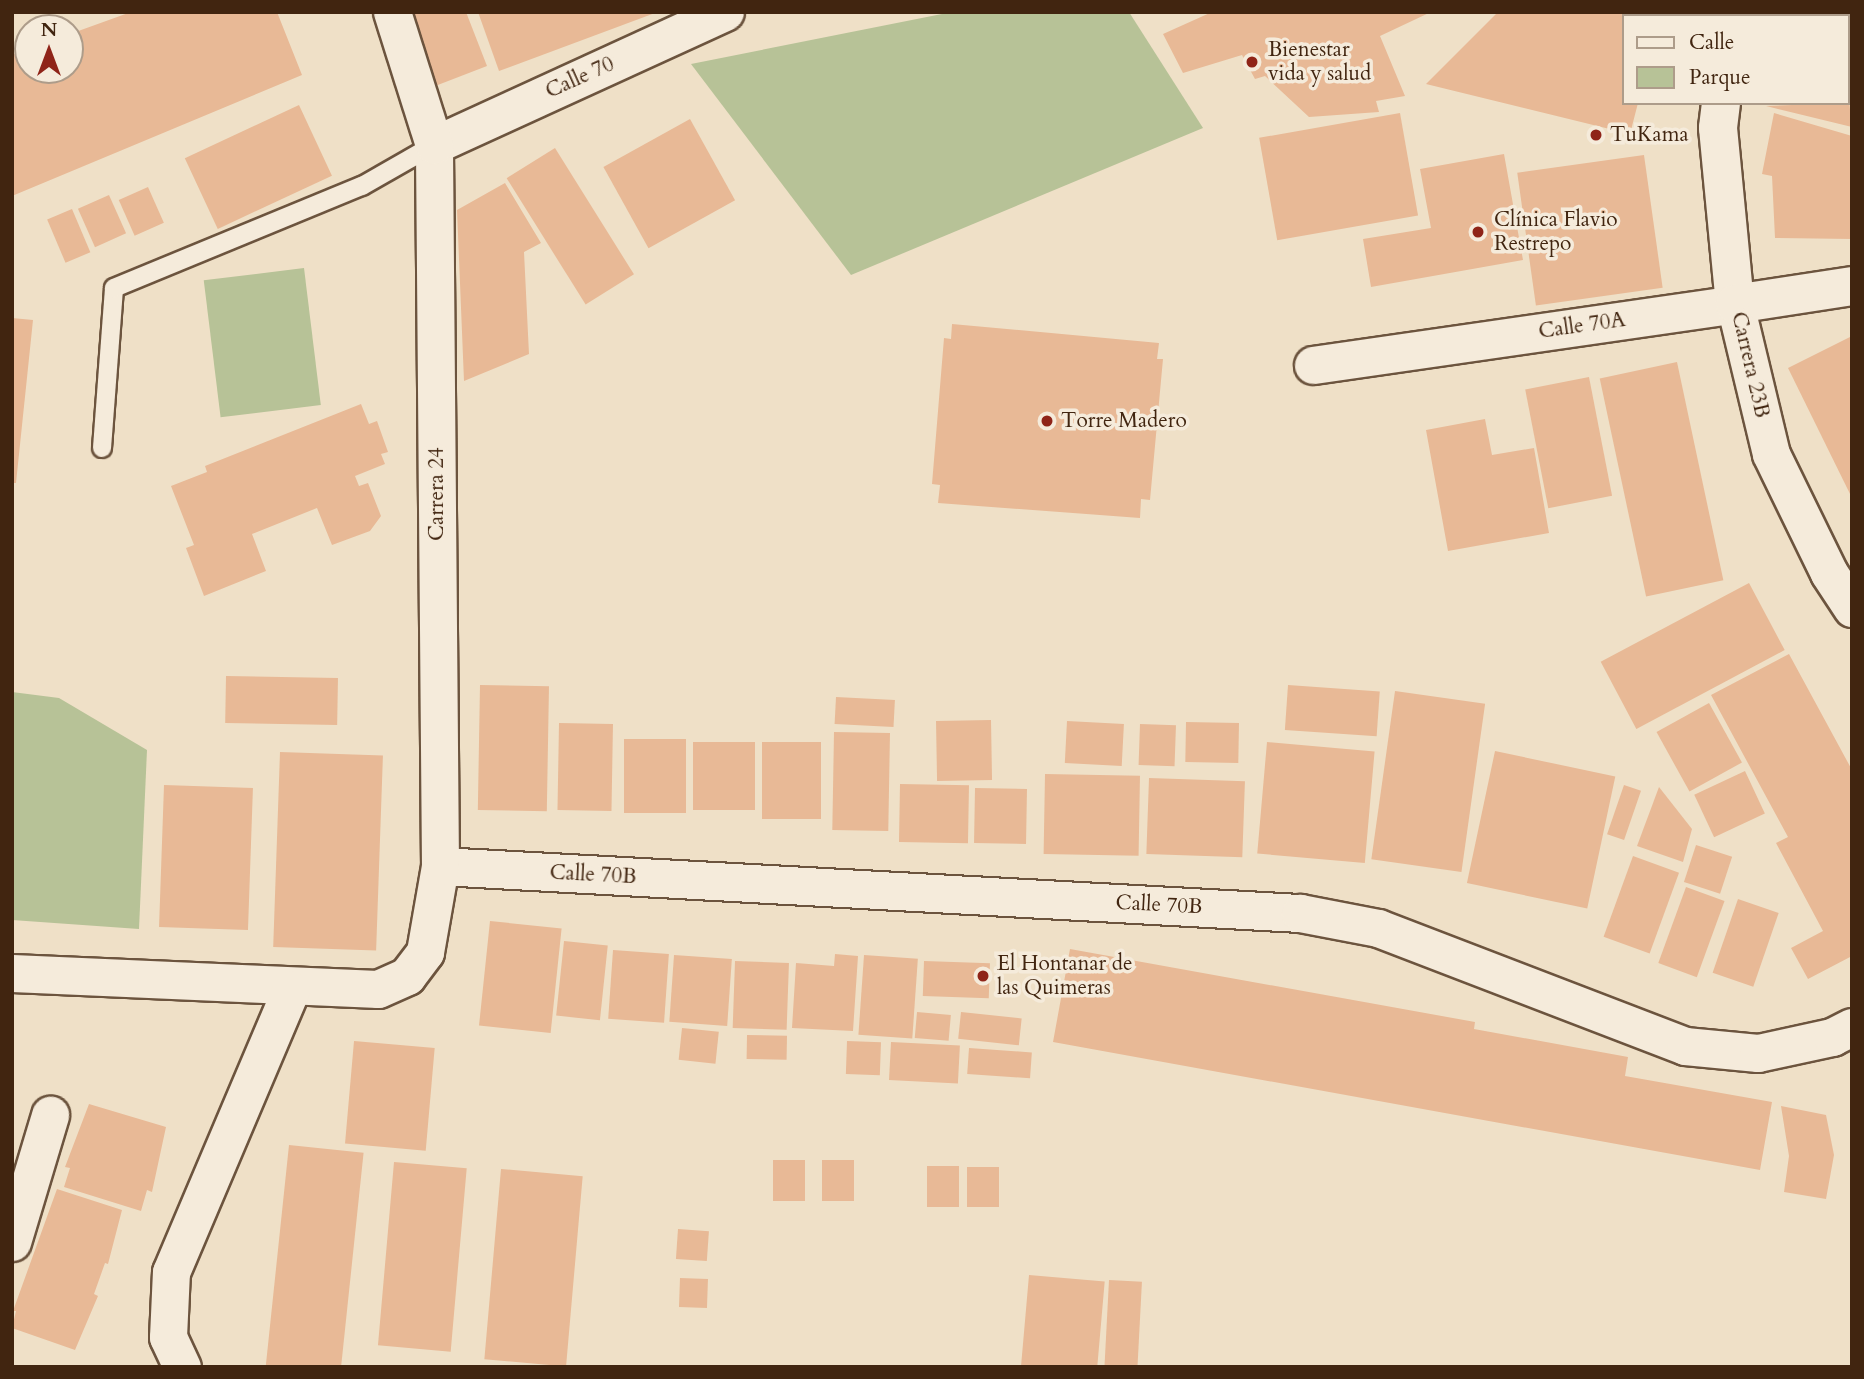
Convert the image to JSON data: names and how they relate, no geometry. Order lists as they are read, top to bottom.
{
  "streets": {
    "street": [
      "Calle 70",
      "Calle 70A",
      "Carrera 23B",
      "Carrera 24",
      "Calle 70B"
    ]
  },
  "crossings": [
    ["Calle 70", "Carrera 24"],
    ["Calle 70A", "Carrera 23B"],
    ["Carrera 24", "Calle 70B"]
  ],
  "places": [
    "Bienestar vida y salud",
    "TuKama",
    "Clínica Flavio Restrepo",
    "Torre Madero",
    "El Hontanar de las Quimeras"
  ],
  "legend": ["Calle", "Parque"],
  "north": "top"
}
